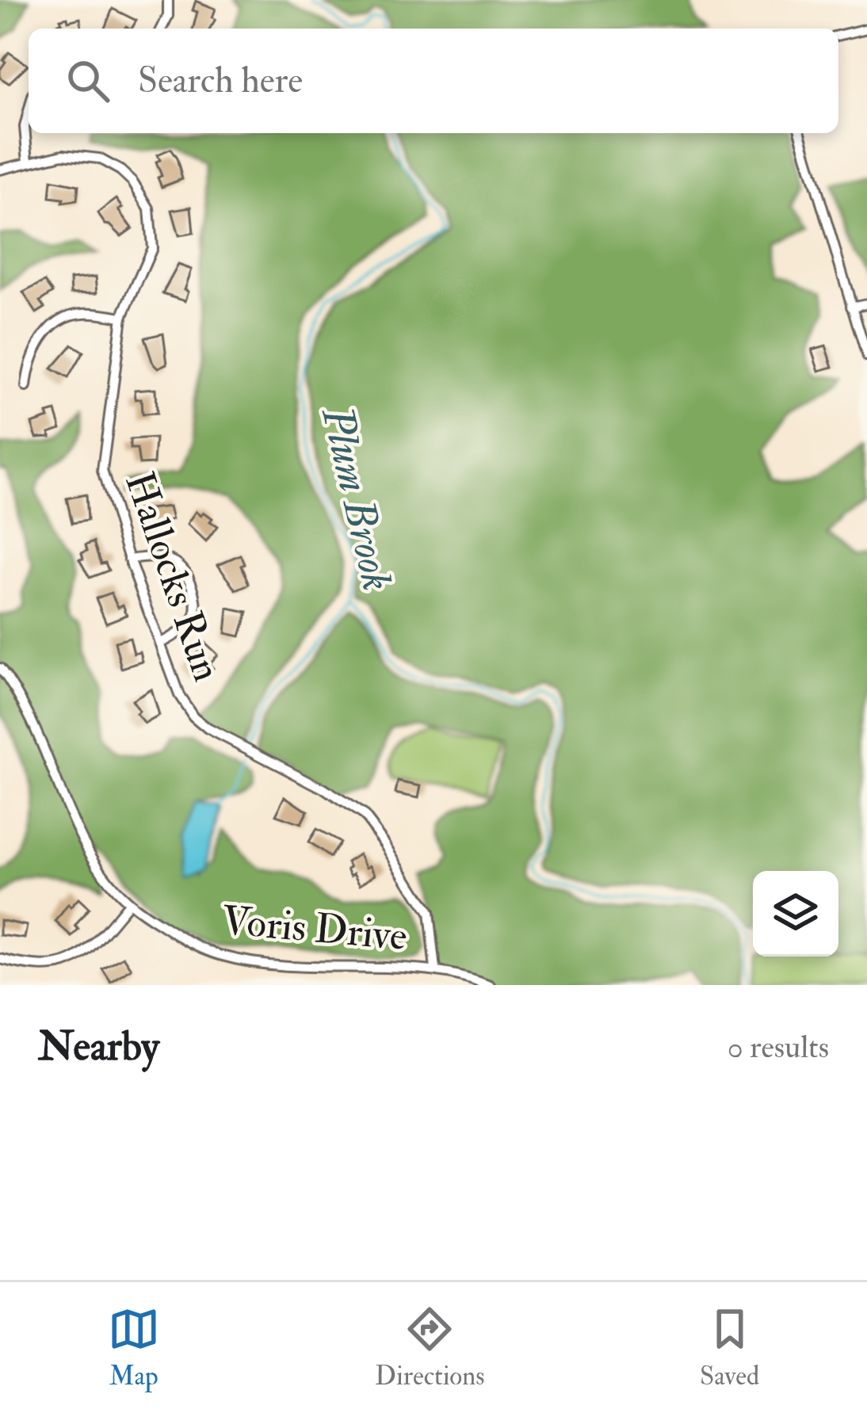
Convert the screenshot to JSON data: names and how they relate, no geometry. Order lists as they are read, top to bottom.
{
  "streets": {
    "street": ["Hallocks Run", "Voris Drive"]
  },
  "crossings": [
    ["Hallocks Run", "Voris Drive"]
  ],
  "water": ["Plum Brook"],
  "page": {
    "search": "Search here",
    "heading": ["Nearby", "0 results"],
    "nav": ["Map", "Directions", "Saved"]
  }
}
